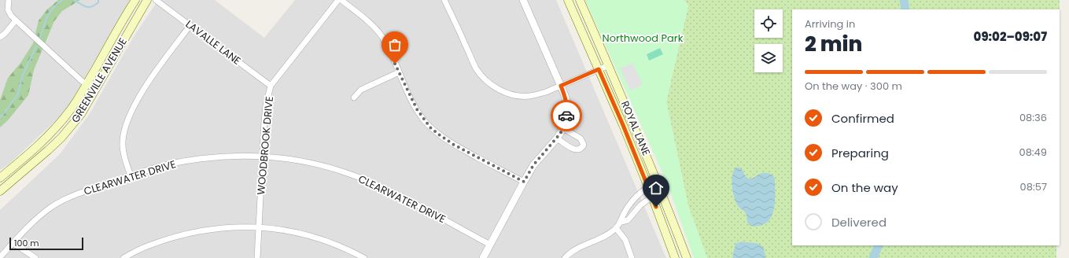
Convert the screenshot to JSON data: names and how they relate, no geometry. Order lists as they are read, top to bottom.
{
  "streets": {
    "main road": ["GREENVILLE AVENUE", "ROYAL LANE"],
    "street": ["LAVALLE LANE", "WOODBROOK DRIVE", "CLEARWATER DRIVE"]
  },
  "crossings": [
    ["LAVALLE LANE", "WOODBROOK DRIVE"],
    ["WOODBROOK DRIVE", "CLEARWATER DRIVE"]
  ],
  "parks": ["Northwood Park"],
  "scale_bar": "100 m",
  "page": {
    "heading": ["2 min", "Arriving in", "09:02–09:07"],
    "bar": "On the way · 300 m",
    "list": [
      ["Confirmed", "08:36"],
      ["Preparing", "08:49"],
      ["On the way", "08:57"],
      "Delivered"
    ],
    "scale": "100 m"
  }
}
